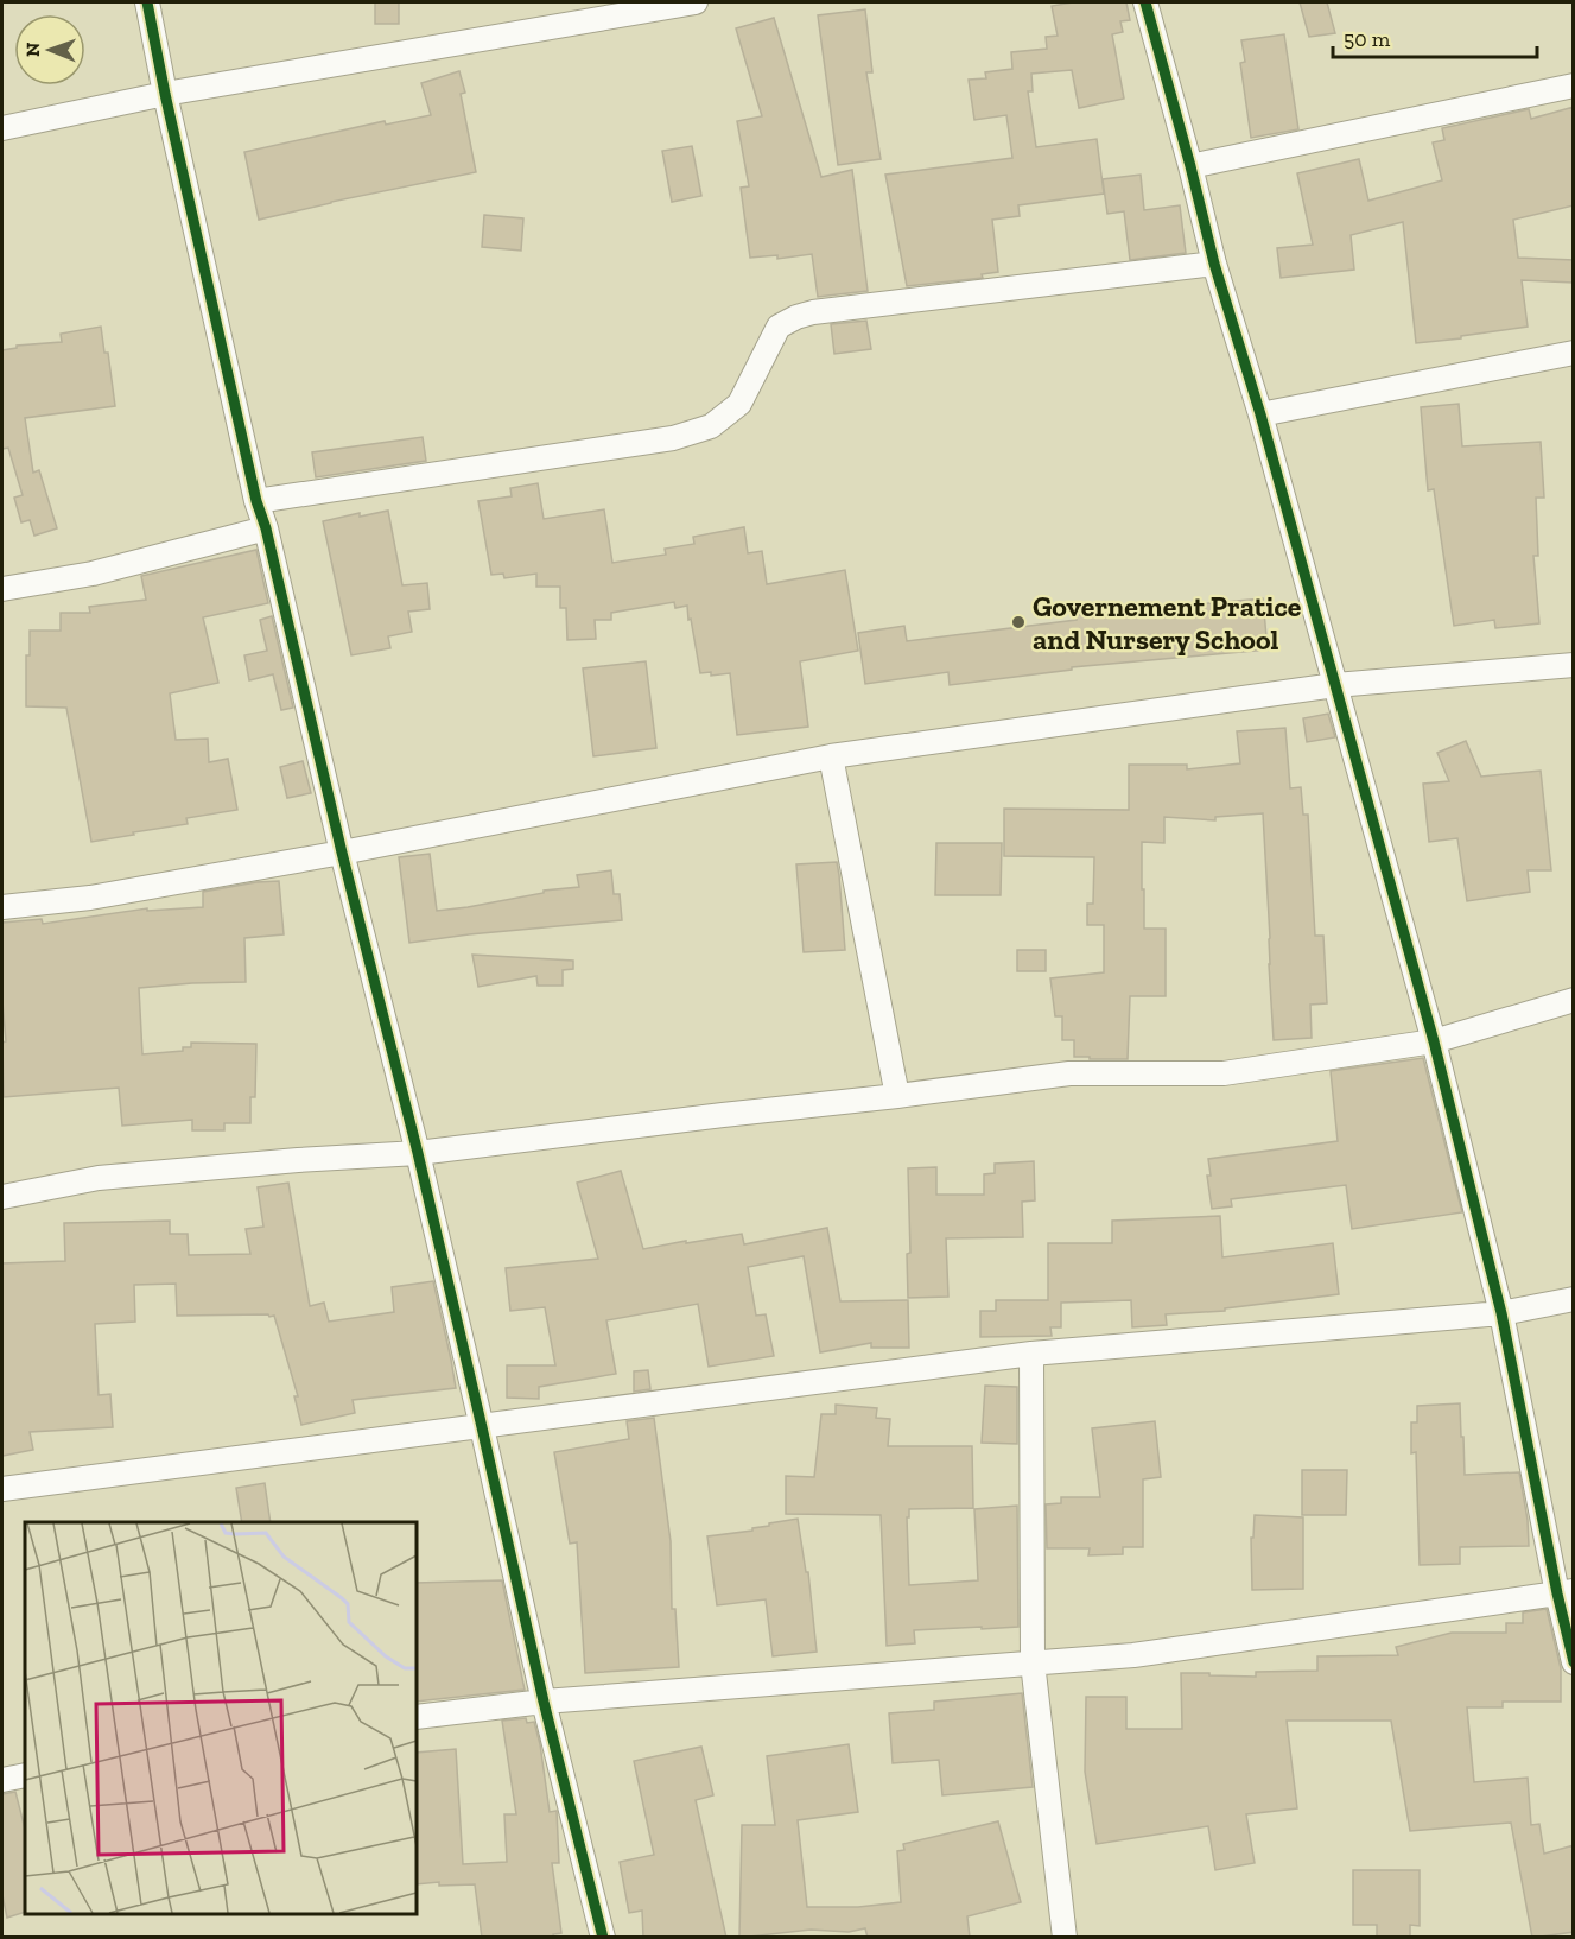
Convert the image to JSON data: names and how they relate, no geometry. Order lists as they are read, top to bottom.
{
  "places": ["Governement Pratice and Nursery School"],
  "scale_bar": "50 m",
  "north": "left"
}
